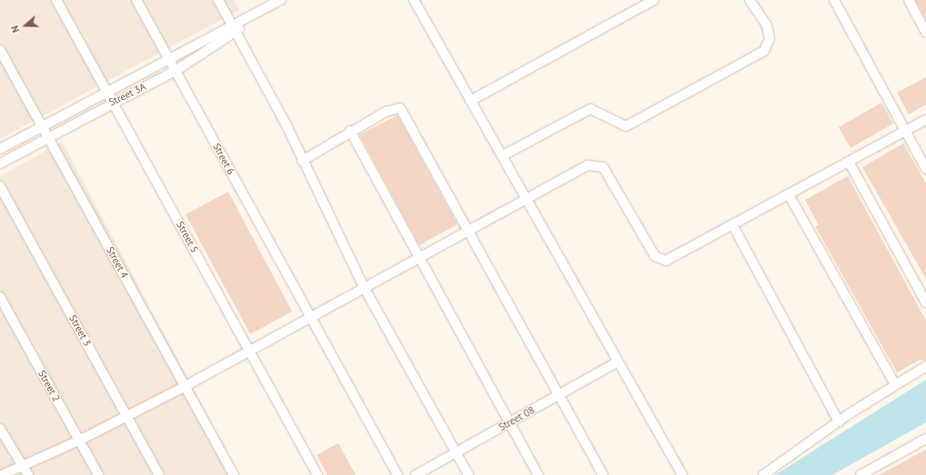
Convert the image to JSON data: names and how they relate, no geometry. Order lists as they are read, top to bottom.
{
  "streets": {
    "street": [
      "Street 3A",
      "Street 6",
      "Street 5",
      "Street 4",
      "Street 3",
      "Street 2",
      "Street 08"
    ]
  },
  "crossings": [
    ["Street 3A", "Street 6"],
    ["Street 3A", "Street 5"],
    ["Street 3A", "Street 4"]
  ],
  "north": "left"
}
